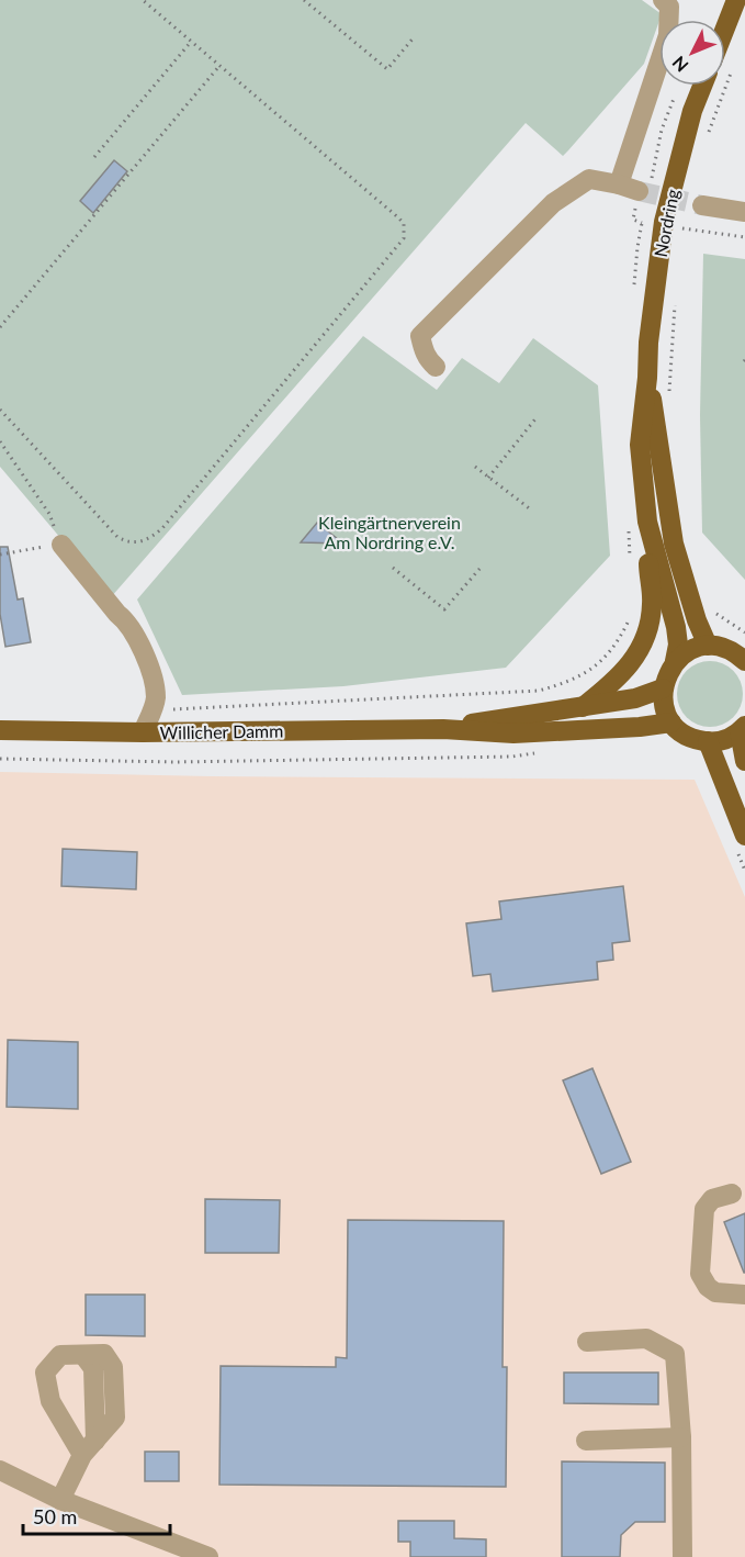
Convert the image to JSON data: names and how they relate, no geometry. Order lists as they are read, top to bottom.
{
  "streets": {
    "main road": ["Nordring", "Willicher Damm"]
  },
  "parks": ["Kleingärtnerverein Am Nordring e.V."],
  "scale_bar": "50 m",
  "north": "bottom left"
}
